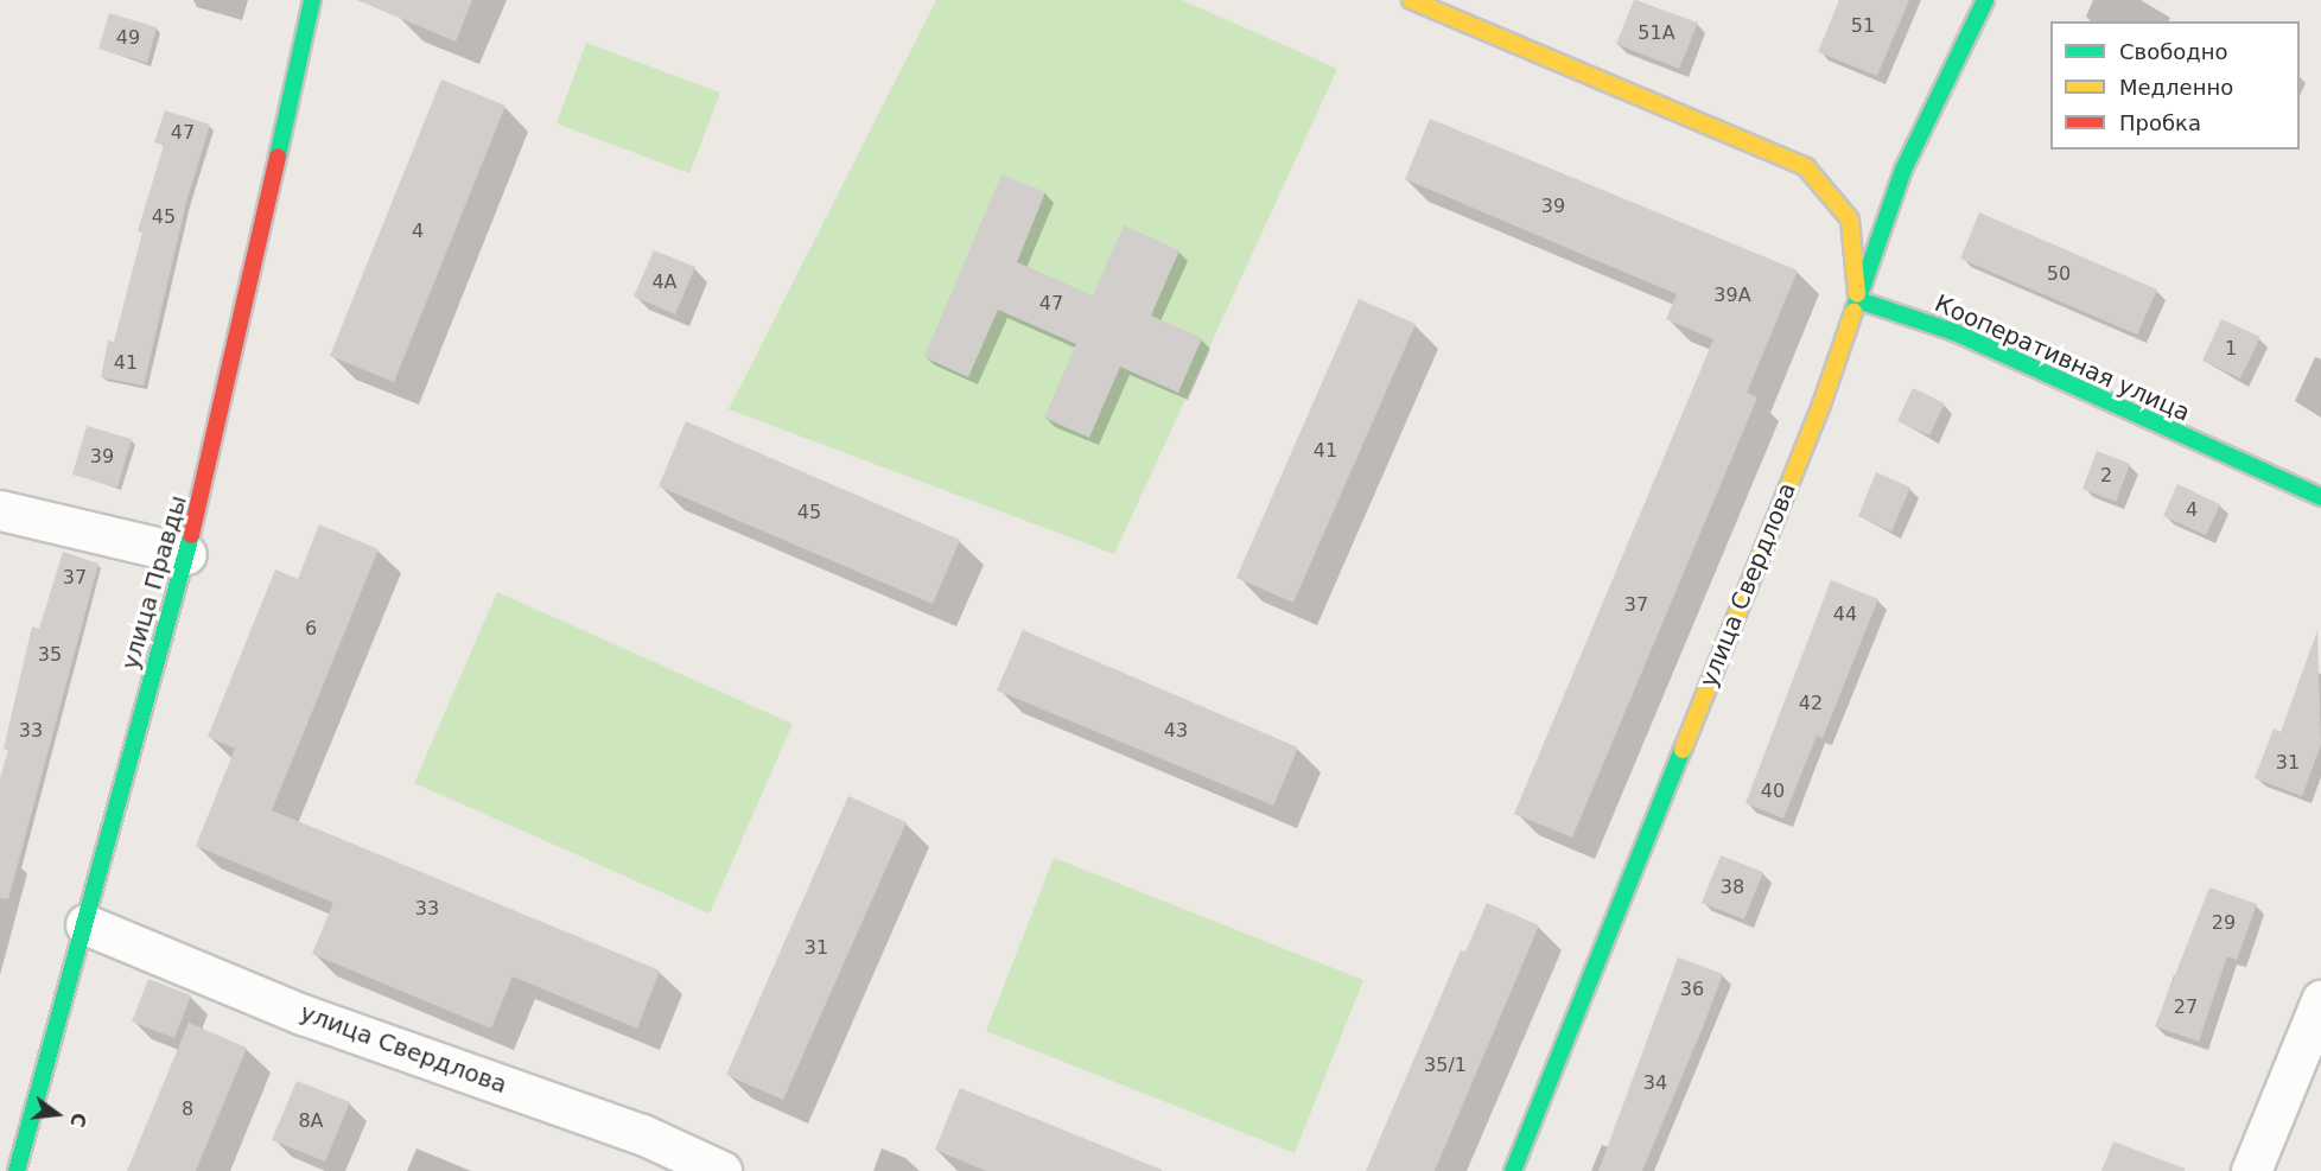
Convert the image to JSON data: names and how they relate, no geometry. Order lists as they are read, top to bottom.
{
  "streets": {
    "street": ["Кооперативная улица", "улица Правды", "улица Свердлова"]
  },
  "crossings": [
    ["Кооперативная улица", "улица Свердлова"],
    ["улица Правды", "улица Свердлова"]
  ],
  "house_numbers": [
    "51",
    "51А",
    "49",
    "47",
    "39",
    "45",
    "4",
    "50",
    "4А",
    "39А",
    "47",
    "1",
    "41",
    "41",
    "39",
    "2",
    "4",
    "45",
    "37",
    "37",
    "44",
    "6",
    "35",
    "42",
    "33",
    "43",
    "31",
    "40",
    "38",
    "33",
    "29",
    "31",
    "36",
    "27",
    "35/1",
    "34",
    "8",
    "8А"
  ],
  "legend": ["Свободно", "Медленно", "Пробка"],
  "north": "right"
}
